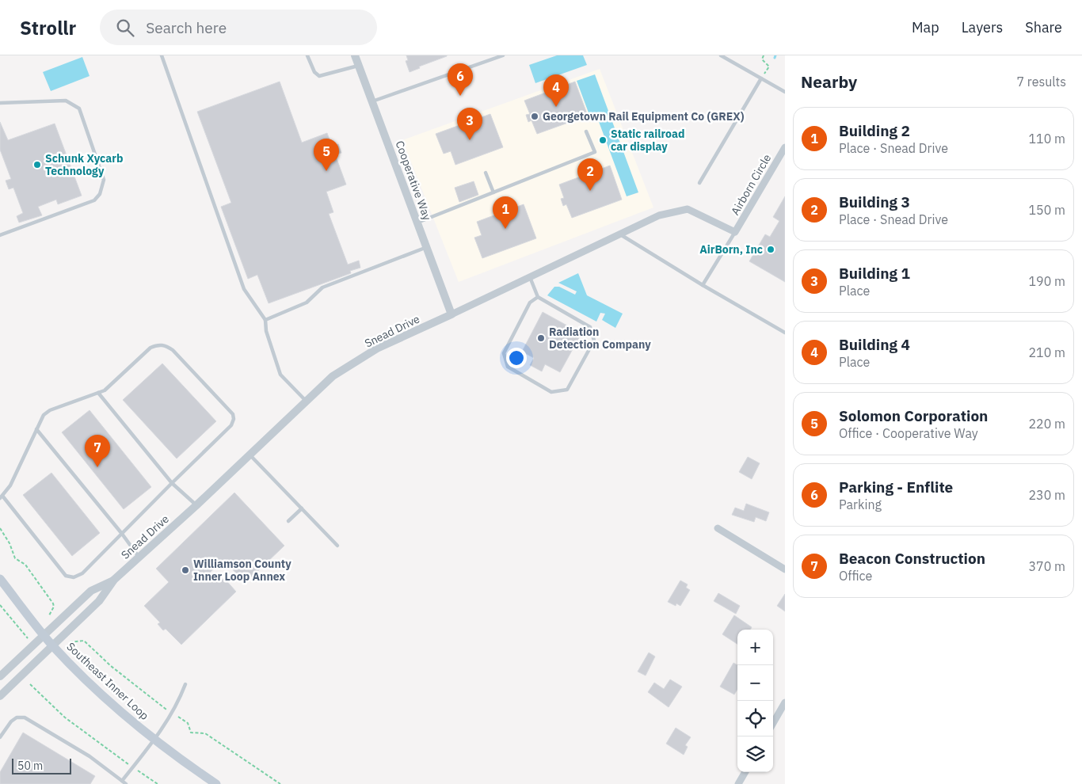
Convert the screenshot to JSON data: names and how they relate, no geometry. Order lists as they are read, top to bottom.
{
  "streets": {
    "main road": ["Southeast Inner Loop"],
    "street": ["Cooperative Way", "Airborn Circle", "Snead Drive"]
  },
  "crossings": [
    ["Cooperative Way", "Snead Drive"],
    ["Airborn Circle", "Snead Drive"],
    ["Snead Drive", "Southeast Inner Loop"]
  ],
  "places": [
    "Georgetown Rail Equipment Co (GREX)",
    "Static railroad car display",
    "Schunk Xycarb Technology",
    "AirBorn, Inc",
    "Radiation Detection Company",
    "Williamson County Inner Loop Annex"
  ],
  "scale_bar": "50 m",
  "page": {
    "header": "Strollr",
    "search": "Search here",
    "nav": ["Map", "Layers", "Share"],
    "heading": ["Nearby", "7 results"],
    "pins": [
      "6",
      "4",
      "3",
      "5",
      "2",
      "1",
      "7"
    ],
    "list": [
      {
        "mark": "1",
        "name": "Building 2",
        "note": "Place · Snead Drive",
        "value": "110 m"
      },
      {
        "mark": "2",
        "name": "Building 3",
        "note": "Place · Snead Drive",
        "value": "150 m"
      },
      {
        "mark": "3",
        "name": "Building 1",
        "note": "Place",
        "value": "190 m"
      },
      {
        "mark": "4",
        "name": "Building 4",
        "note": "Place",
        "value": "210 m"
      },
      {
        "mark": "5",
        "name": "Solomon Corporation",
        "note": "Office · Cooperative Way",
        "value": "220 m"
      },
      {
        "mark": "6",
        "name": "Parking - Enflite",
        "note": "Parking",
        "value": "230 m"
      },
      {
        "mark": "7",
        "name": "Beacon Construction",
        "note": "Office",
        "value": "370 m"
      }
    ],
    "map_buttons": ["+", "−"],
    "scale": "50 m"
  }
}
